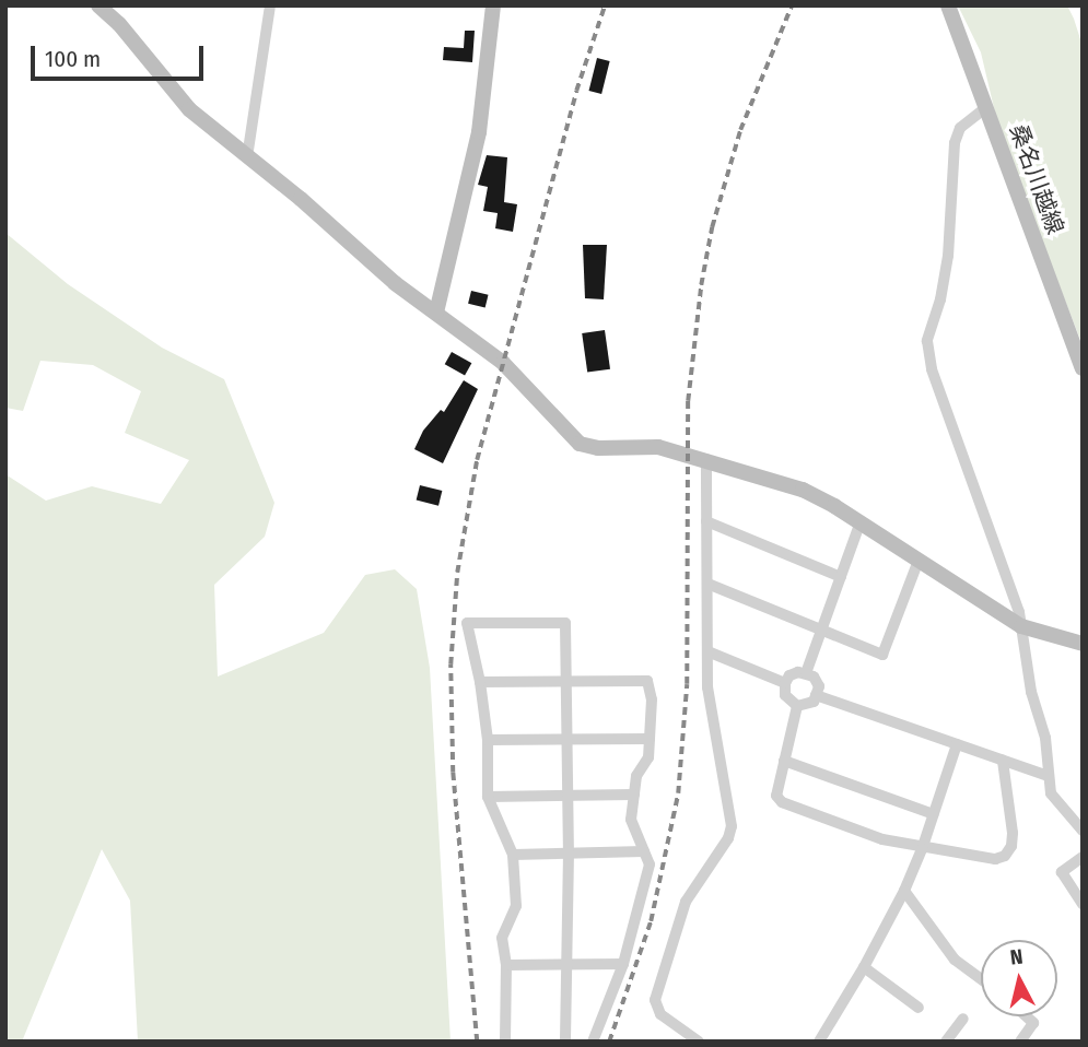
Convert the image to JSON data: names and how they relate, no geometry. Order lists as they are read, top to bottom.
{
  "streets": {
    "street": ["桑名川越線"]
  },
  "scale_bar": "100 m",
  "north": "top"
}
